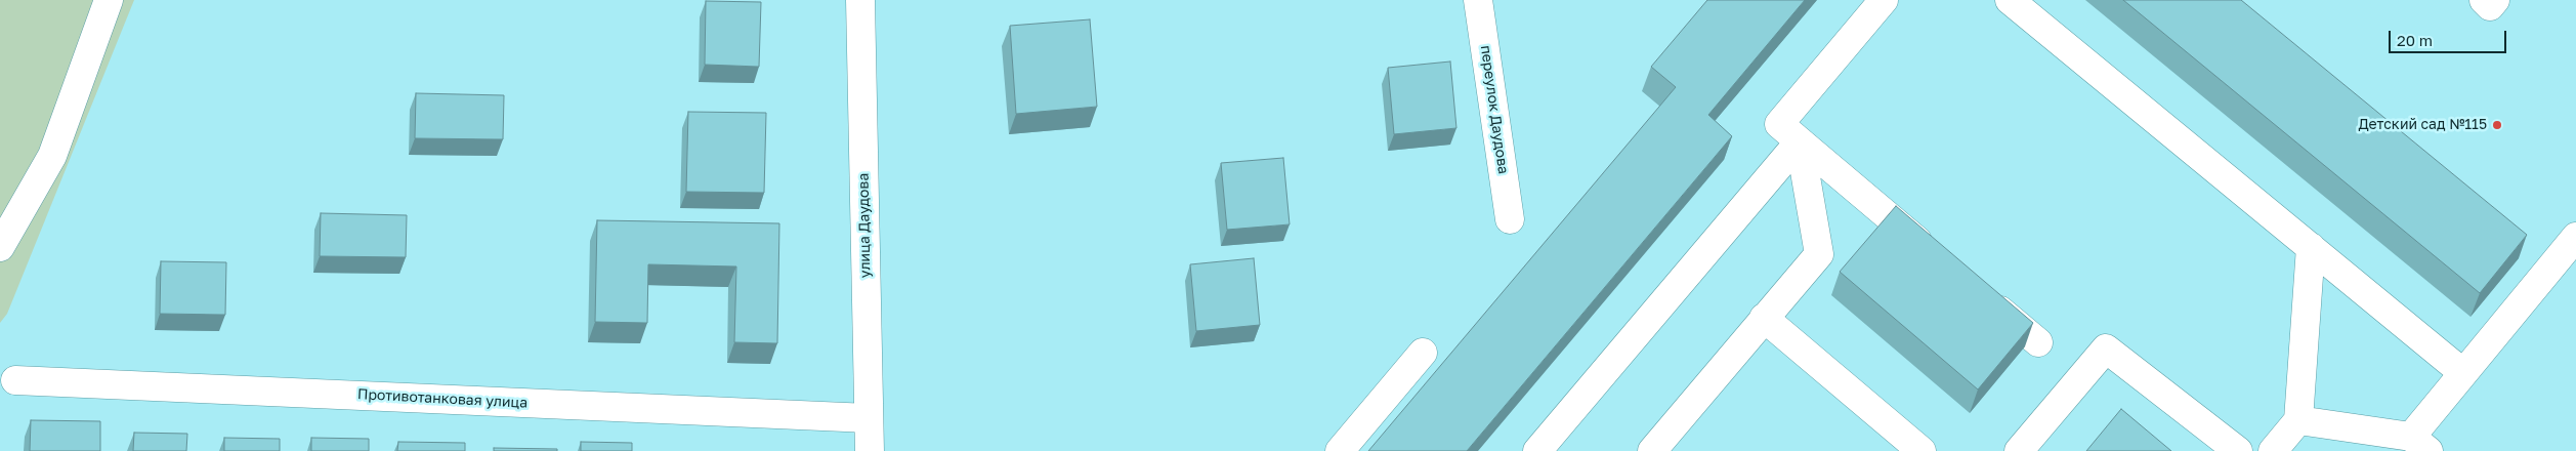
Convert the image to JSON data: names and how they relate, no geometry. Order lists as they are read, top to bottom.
{
  "streets": {
    "street": ["переулок Даудова", "улица Даудова", "Противотанковая улица"]
  },
  "crossings": [
    ["улица Даудова", "Противотанковая улица"]
  ],
  "places": ["Детский сад №115"],
  "scale_bar": "20 m"
}
